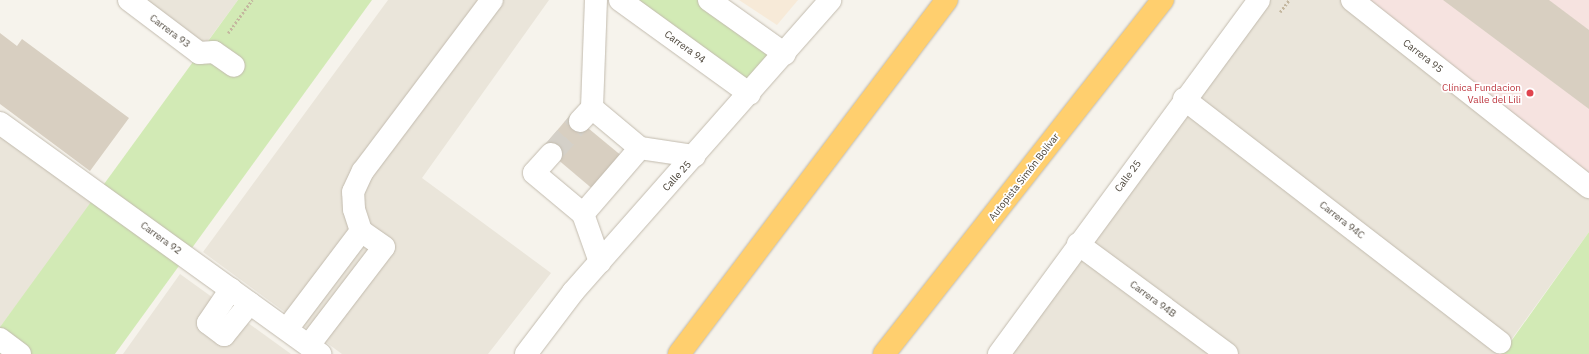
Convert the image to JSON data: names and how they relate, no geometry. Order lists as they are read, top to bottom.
{
  "streets": {
    "highway": ["Autopista Simón Bolívar"],
    "street": [
      "Carrera 93",
      "Carrera 94",
      "Carrera 95",
      "Calle 25",
      "Carrera 94C",
      "Carrera 92",
      "Carrera 94B"
    ]
  },
  "crossings": [
    ["Carrera 94", "Calle 25"],
    ["Calle 25", "Carrera 94C"],
    ["Calle 25", "Carrera 94B"]
  ],
  "places": ["Clínica Fundacion Valle del Lili"]
}
